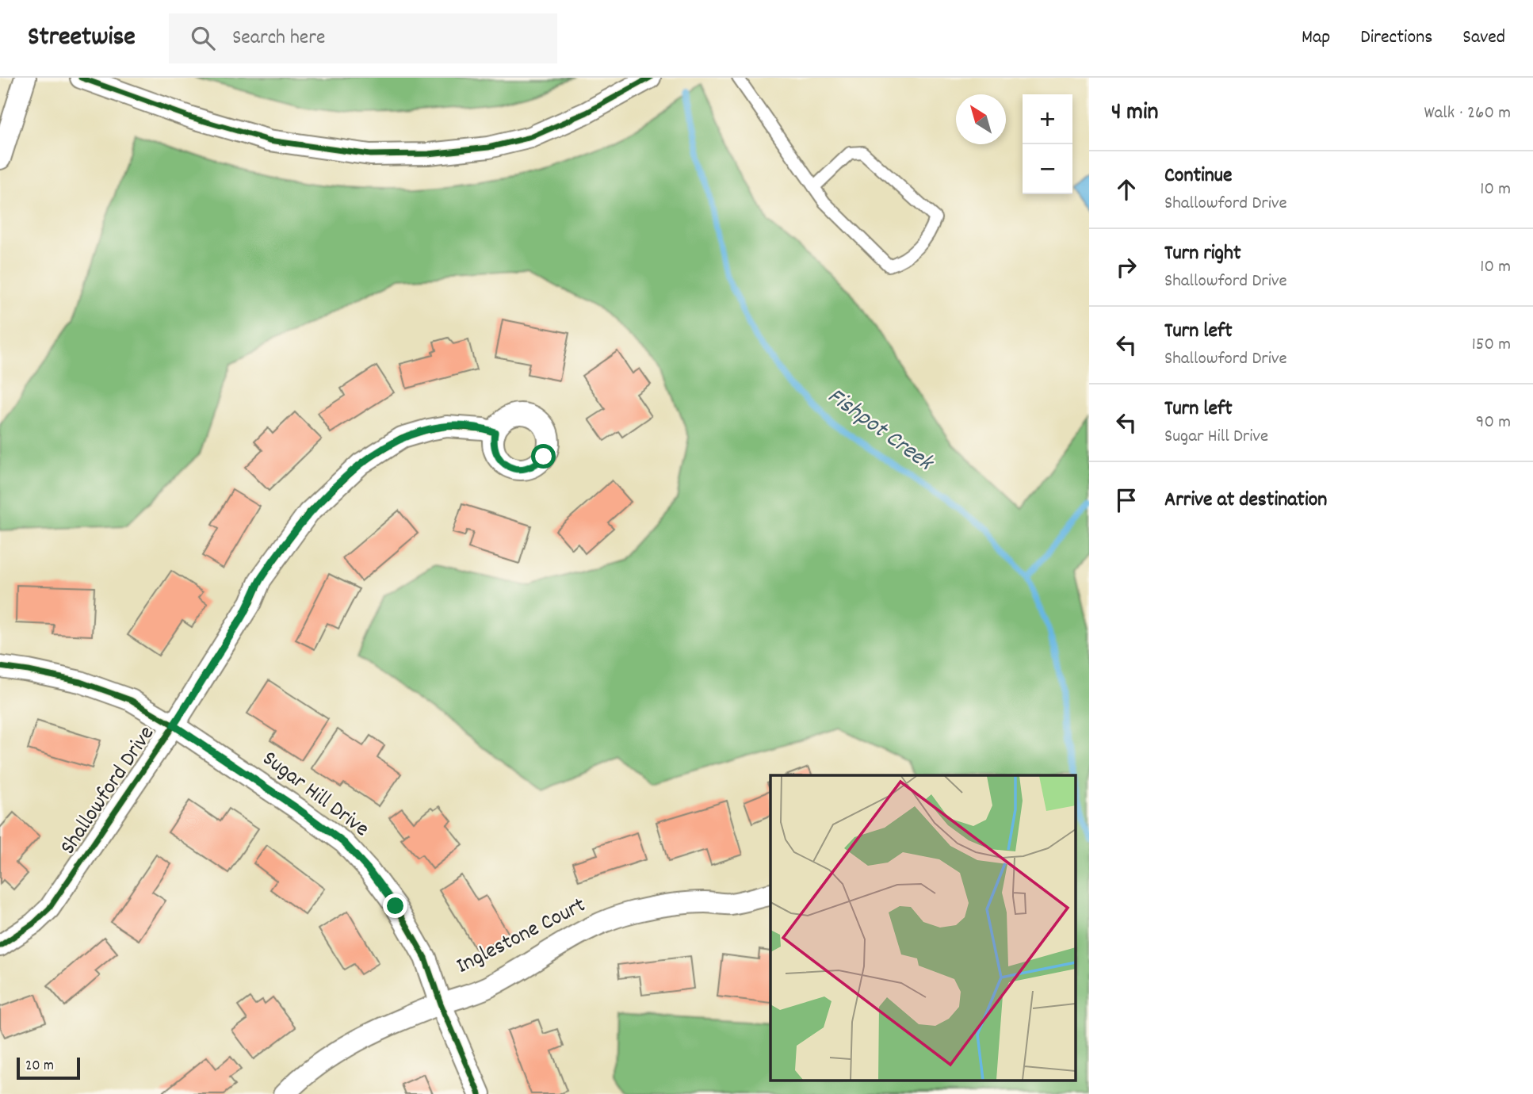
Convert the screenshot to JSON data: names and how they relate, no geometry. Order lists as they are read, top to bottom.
{
  "streets": {
    "street": ["Shallowford Drive", "Sugar Hill Drive", "Inglestone Court"]
  },
  "crossings": [
    ["Shallowford Drive", "Sugar Hill Drive"],
    ["Sugar Hill Drive", "Inglestone Court"]
  ],
  "water": ["Fishpot Creek"],
  "scale_bar": "20 m",
  "north": "top left",
  "page": {
    "header": "Streetwise",
    "search": "Search here",
    "nav": ["Map", "Directions", "Saved"],
    "heading": ["4 min", "Walk · 260 m"],
    "map_buttons": ["+", "−"],
    "list": [
      ["Continue", "Shallowford Drive", "10 m"],
      ["Turn right", "Shallowford Drive", "10 m"],
      ["Turn left", "Shallowford Drive", "150 m"],
      ["Turn left", "Sugar Hill Drive", "90 m"],
      "Arrive at destination"
    ],
    "scale": "20 m"
  }
}
